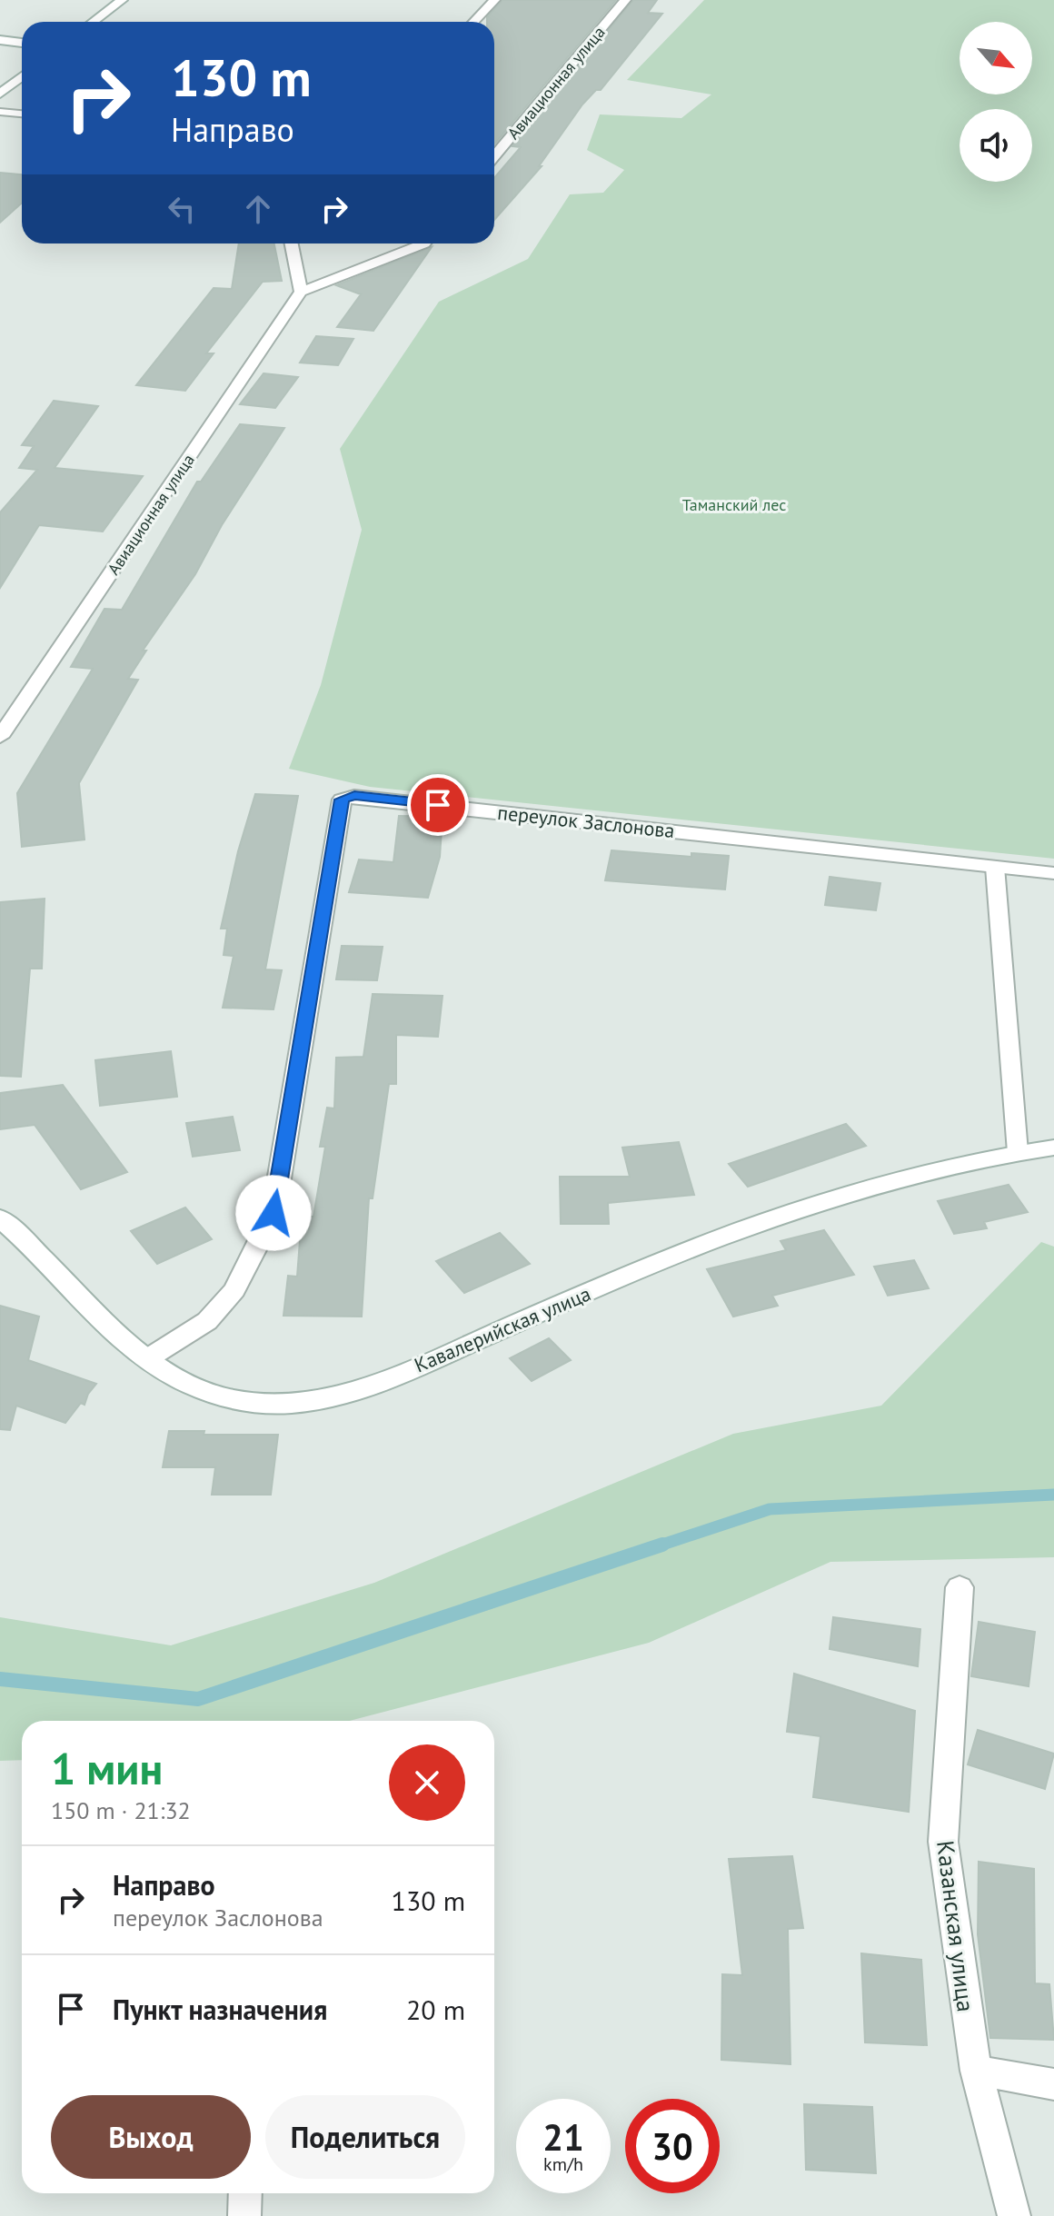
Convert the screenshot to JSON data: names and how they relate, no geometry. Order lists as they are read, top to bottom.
{
  "streets": {
    "street": [
      "Авиационная улица",
      "переулок Заслонова",
      "Кавалерийская улица",
      "Казанская улица"
    ]
  },
  "crossings": [
    ["переулок Заслонова", "Кавалерийская улица"]
  ],
  "parks": ["Таманский лес"],
  "north": "bottom right",
  "page": {
    "turn": ["130 m", "Направо"],
    "heading": ["1 мин", "150 m · 21:32"],
    "list": [
      {
        "name": "Направо",
        "note": "переулок Заслонова",
        "value": "130 m"
      },
      {
        "name": "Пункт назначения",
        "value": "20 m"
      }
    ],
    "buttons": ["Выход", "Поделиться"],
    "speed": "21 km/h",
    "limit": "30"
  }
}
